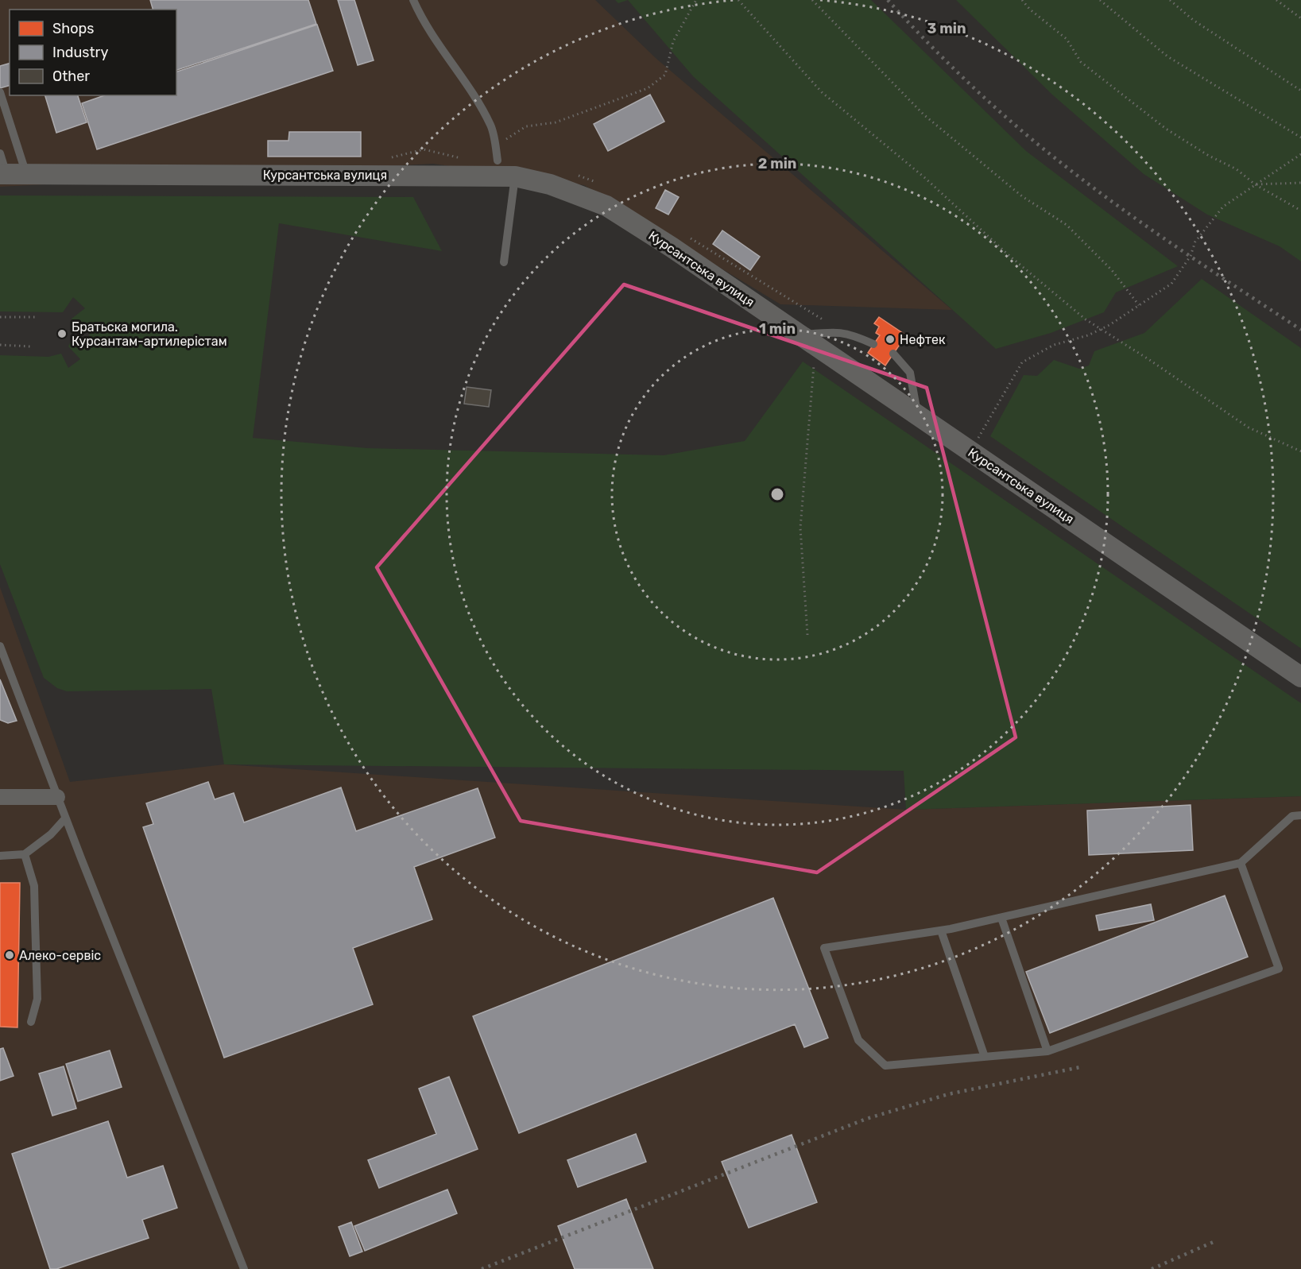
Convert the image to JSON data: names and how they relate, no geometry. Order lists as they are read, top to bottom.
{
  "streets": {
    "street": ["Курсантська вулиця"]
  },
  "places": ["Братьска могила. Курсантам-артилерістам", "Нефтек", "Алеко-сервіс"],
  "legend": ["Shops", "Industry", "Other"],
  "rings": ["3 min", "2 min", "1 min"]
}
